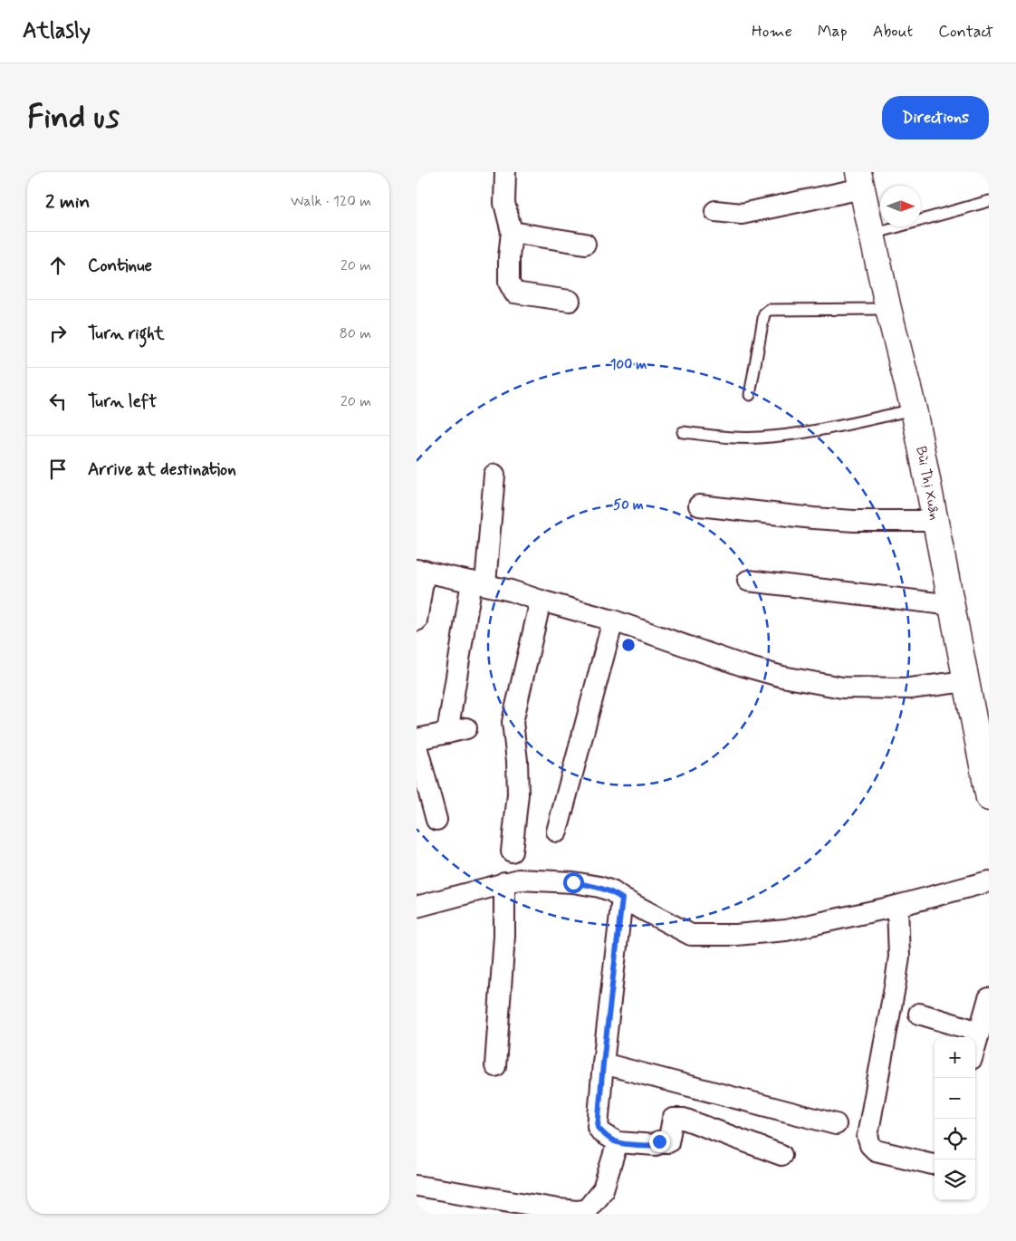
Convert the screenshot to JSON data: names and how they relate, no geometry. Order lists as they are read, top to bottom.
{
  "streets": {
    "main road": ["Bùi Thị Xuân"]
  },
  "north": "right",
  "page": {
    "header": "Atlasly",
    "nav": [
      "Home",
      "Map",
      "About",
      "Contact"
    ],
    "buttons": "Directions",
    "title": "Find us",
    "heading": ["2 min", "Walk · 120 m"],
    "list": [
      ["Continue", "20 m"],
      ["Turn right", "80 m"],
      ["Turn left", "20 m"],
      "Arrive at destination"
    ],
    "map_buttons": ["+", "−"]
  },
  "rings": ["100 m", "50 m"]
}
